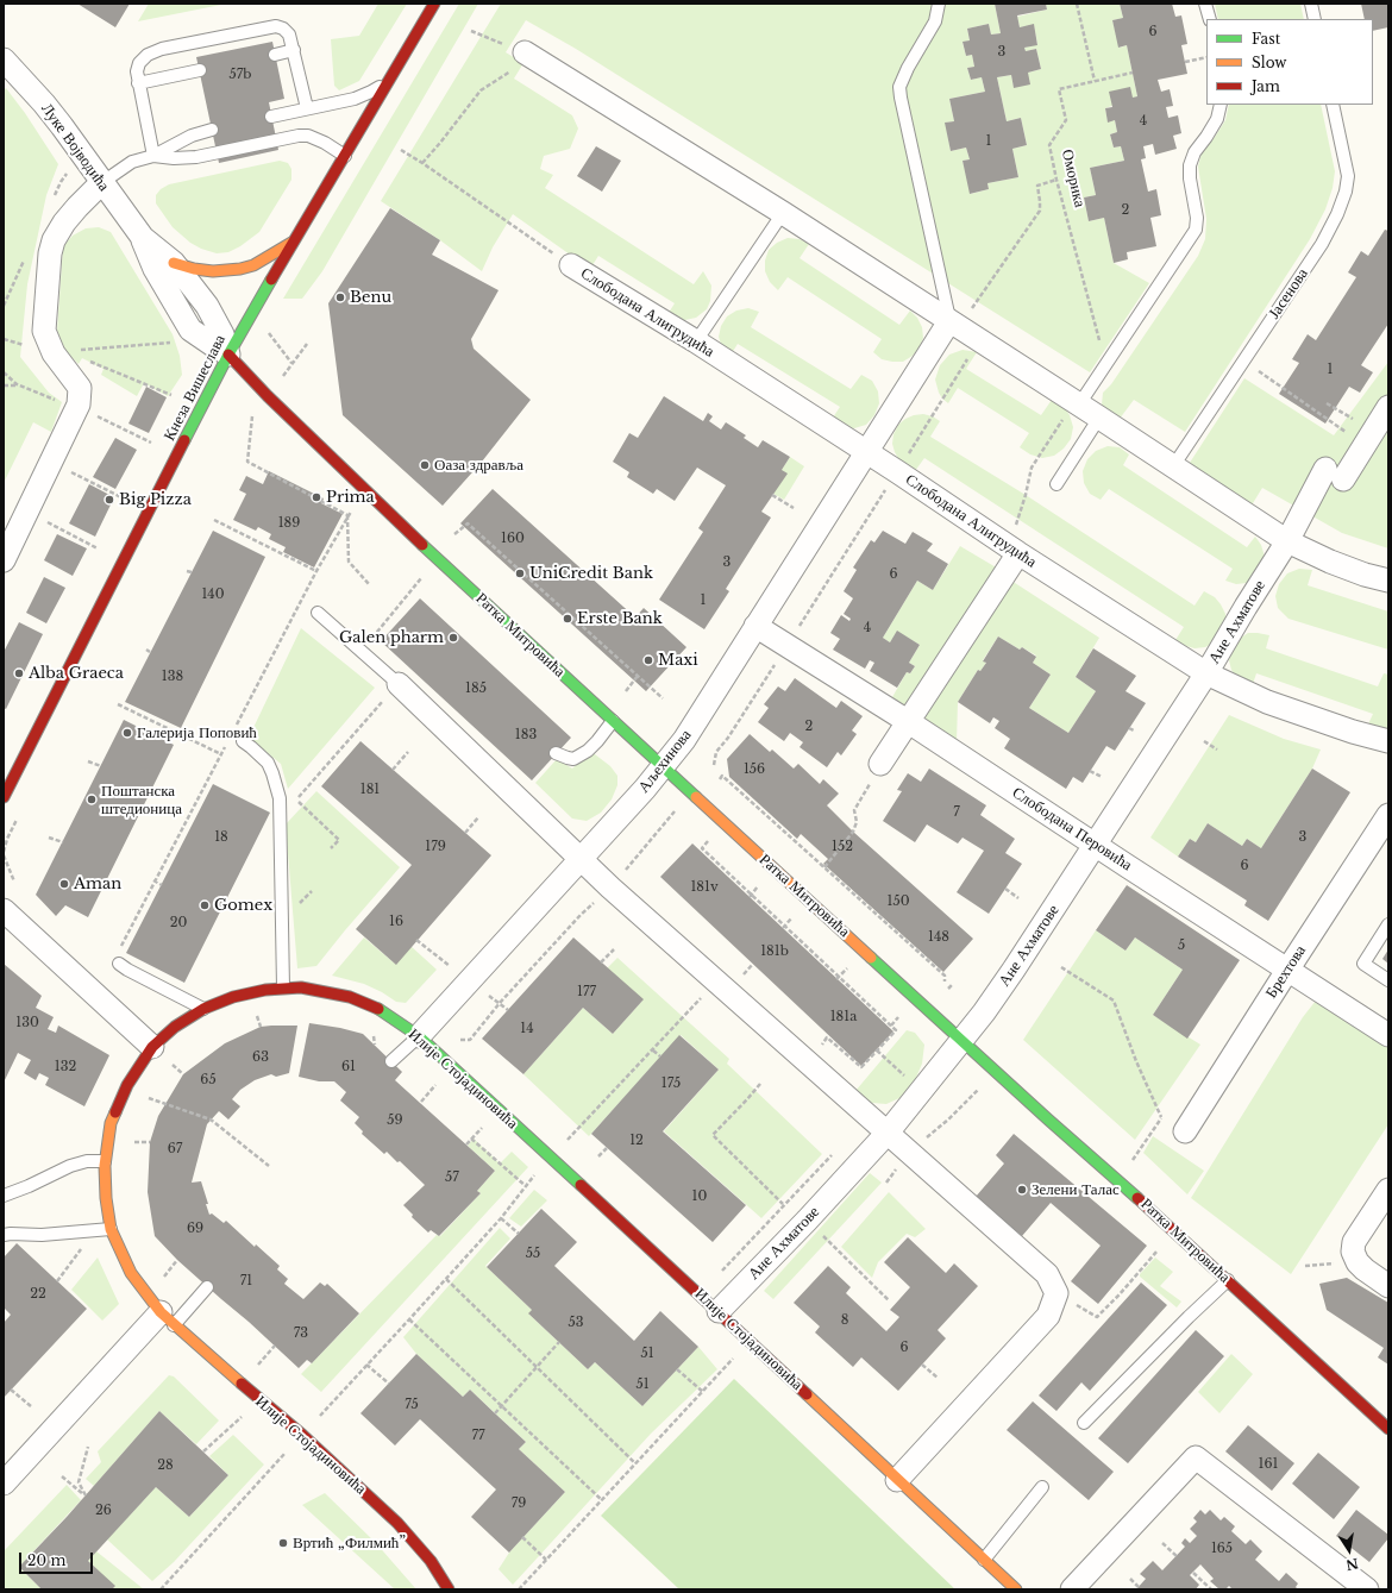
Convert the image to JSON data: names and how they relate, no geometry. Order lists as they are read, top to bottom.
{
  "streets": {
    "main road": ["Кнеза Вишеслава", "Ратка Митровића", "Илије Стојадиновића"],
    "street": [
      "Луке Војводића",
      "Слободана Алигрудића",
      "Ане Ахматове",
      "Аљехинова",
      "Слободана Перовића",
      "Брехтова"
    ],
    "lane": ["Јасенова"],
    "path": ["Оморика"]
  },
  "crossings": [
    ["Луке Војводића", "Кнеза Вишеслава"],
    ["Луке Војводића", "Ратка Митровића"],
    ["Слободана Алигрудића", "Ане Ахматове"],
    ["Слободана Алигрудића", "Аљехинова"],
    ["Кнеза Вишеслава", "Ратка Митровића"],
    ["Ане Ахматове", "Ратка Митровића"],
    ["Ане Ахматове", "Слободана Перовића"],
    ["Ане Ахматове", "Илије Стојадиновића"],
    ["Ратка Митровића", "Аљехинова"],
    ["Аљехинова", "Слободана Перовића"],
    ["Аљехинова", "Илије Стојадиновића"],
    ["Слободана Перовића", "Брехтова"]
  ],
  "places": [
    "Benu",
    "Оаза здравља",
    "Prima",
    "Big Pizza",
    "UniCredit Bank",
    "Erste Bank",
    "Galen pharm",
    "Maxi",
    "Alba Graeca",
    "Галерија Поповић",
    "Поштанска штедионица",
    "Aman",
    "Gomex",
    "Зелени Талас",
    "Вртић „Филмић”"
  ],
  "house_numbers": [
    "6",
    "3",
    "57b",
    "4",
    "1",
    "2",
    "1",
    "189",
    "160",
    "3",
    "6",
    "140",
    "1",
    "4",
    "138",
    "185",
    "2",
    "183",
    "156",
    "181",
    "7",
    "18",
    "3",
    "179",
    "152",
    "6",
    "181v",
    "150",
    "16",
    "20",
    "148",
    "5",
    "181b",
    "177",
    "181a",
    "130",
    "14",
    "63",
    "132",
    "61",
    "65",
    "175",
    "59",
    "12",
    "67",
    "57",
    "10",
    "69",
    "55",
    "71",
    "22",
    "8",
    "53",
    "73",
    "6",
    "51",
    "51",
    "75",
    "77",
    "161",
    "28",
    "79",
    "26",
    "165"
  ],
  "legend": ["Fast", "Slow", "Jam"],
  "scale_bar": "20 m",
  "north": "bottom"
}
